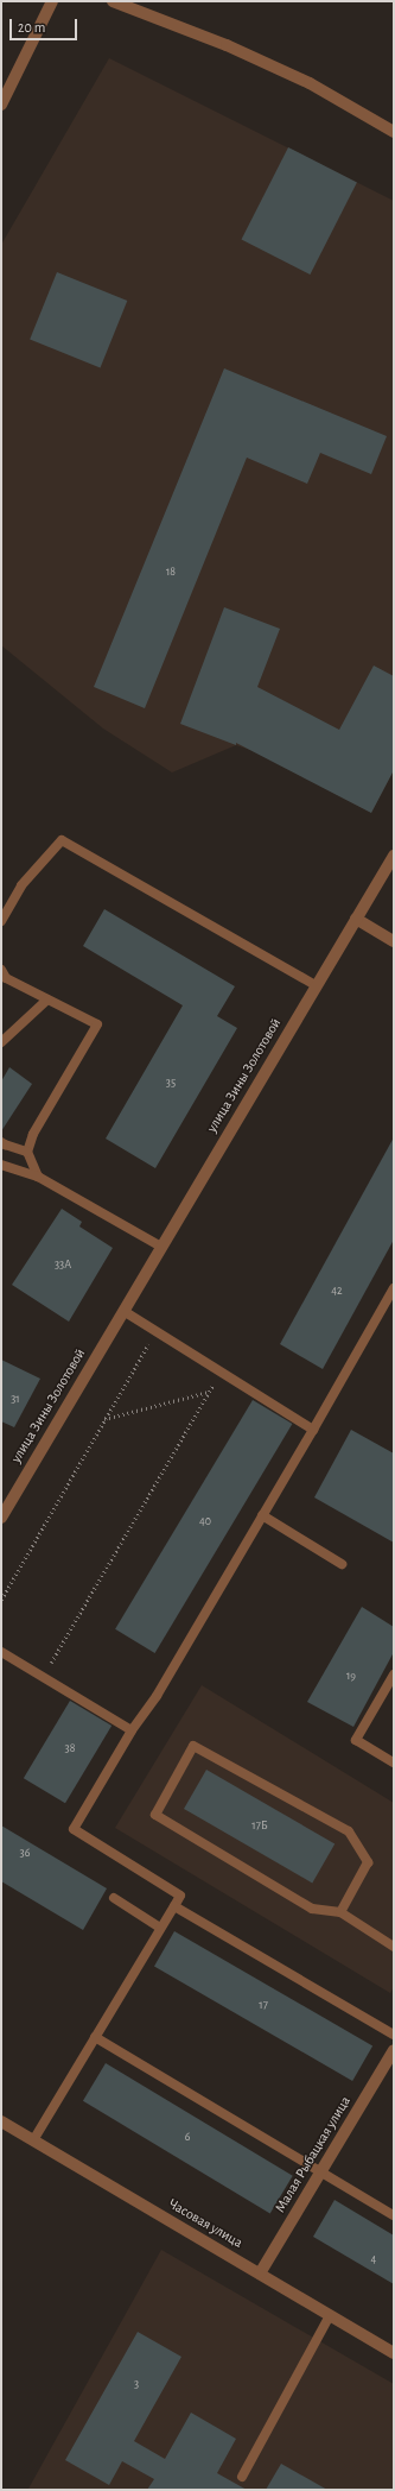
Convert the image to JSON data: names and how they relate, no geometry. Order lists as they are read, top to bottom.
{
  "streets": {
    "street": ["улица Зины Золотовой", "Малая Рыбацкая улица", "Часовая улица"]
  },
  "crossings": [
    ["Малая Рыбацкая улица", "Часовая улица"]
  ],
  "house_numbers": [
    "18",
    "35",
    "33А",
    "42",
    "31",
    "40",
    "19",
    "38",
    "17Б",
    "36",
    "17",
    "6",
    "4",
    "3"
  ],
  "scale_bar": "20 m"
}
